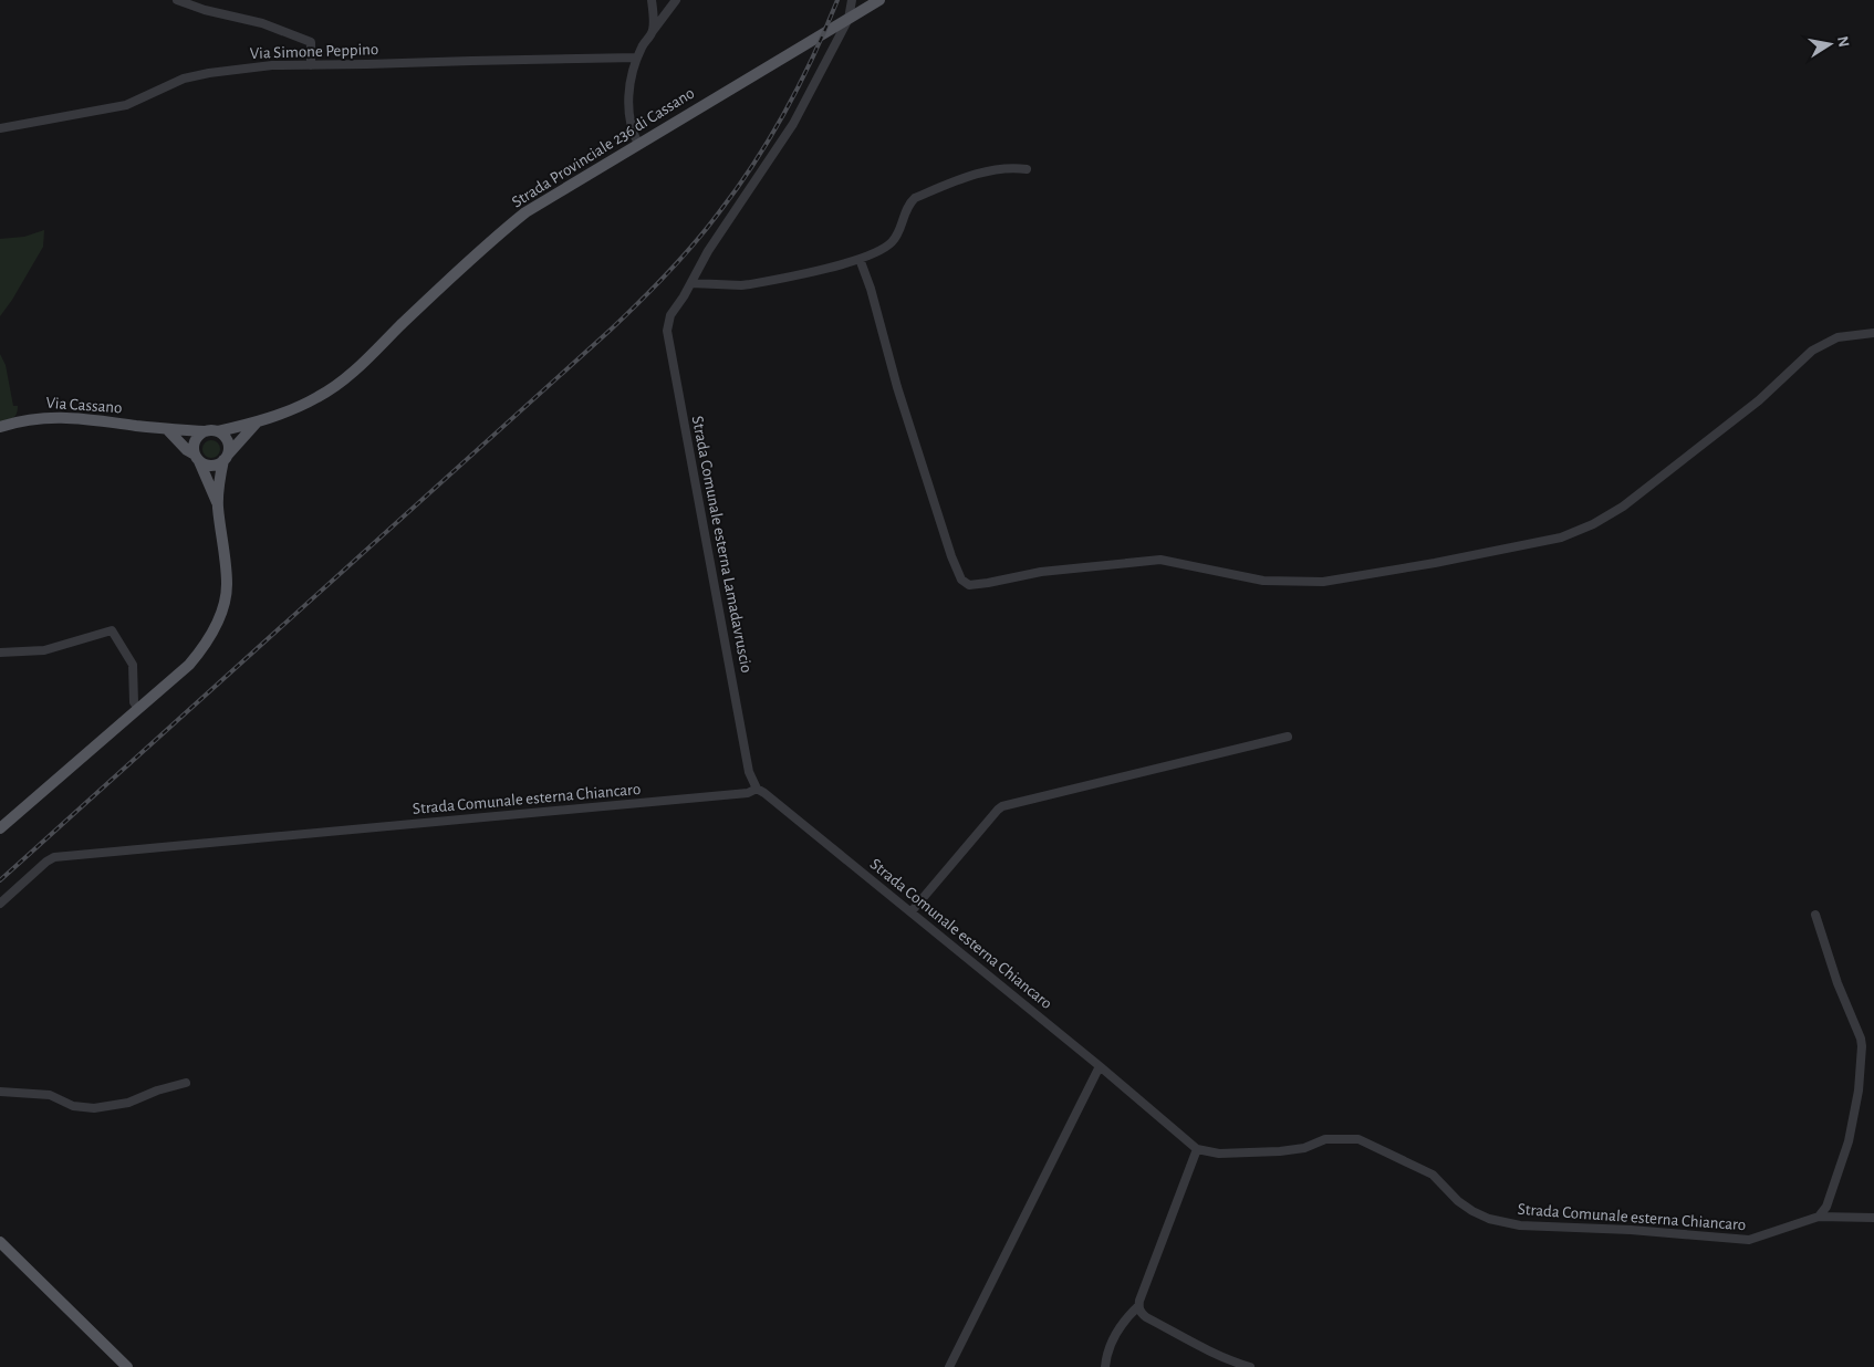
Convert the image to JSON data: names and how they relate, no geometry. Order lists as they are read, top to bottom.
{
  "streets": {
    "main road": ["Strada Provinciale 236 di Cassano", "Via Cassano"],
    "street": ["Via Simone Peppino", "Strada Comunale esterna Lamadavruscio", "Strada Comunale esterna Chiancaro"]
  },
  "crossings": [
    ["Strada Provinciale 236 di Cassano", "Via Cassano"],
    ["Strada Provinciale 236 di Cassano", "Strada Comunale esterna Lamadavruscio"],
    ["Strada Comunale esterna Lamadavruscio", "Strada Comunale esterna Chiancaro"]
  ],
  "north": "right"
}
